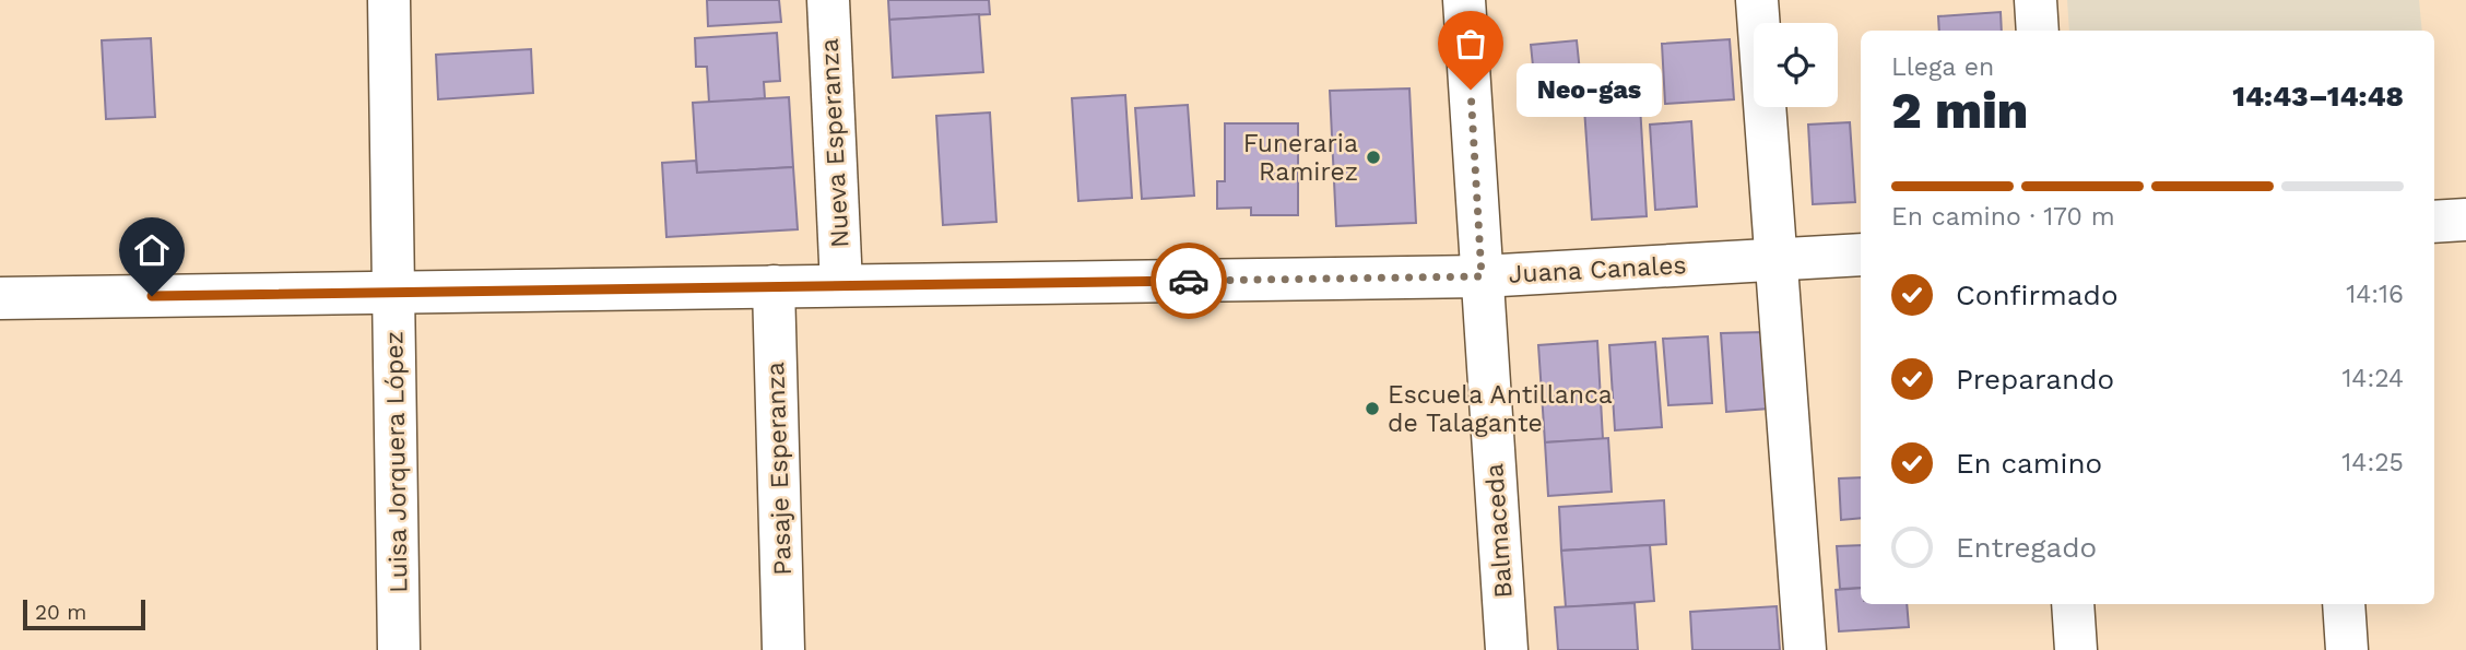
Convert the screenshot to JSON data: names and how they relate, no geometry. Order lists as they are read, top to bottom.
{
  "streets": {
    "street": [
      "Nueva Esperanza",
      "Juana Canales",
      "Luisa Jorquera López",
      "Pasaje Esperanza",
      "Balmaceda"
    ]
  },
  "crossings": [
    ["Nueva Esperanza", "Juana Canales"],
    ["Juana Canales", "Luisa Jorquera López"],
    ["Juana Canales", "Pasaje Esperanza"],
    ["Juana Canales", "Balmaceda"]
  ],
  "places": ["Neo-gas", "Funeraria Ramirez", "Escuela Antillanca de Talagante"],
  "scale_bar": "20 m",
  "page": {
    "heading": ["2 min", "Llega en", "14:43–14:48"],
    "bubble": "Neo-gas",
    "bar": "En camino · 170 m",
    "list": [
      ["Confirmado", "14:16"],
      ["Preparando", "14:24"],
      ["En camino", "14:25"],
      "Entregado"
    ],
    "scale": "20 m"
  }
}
